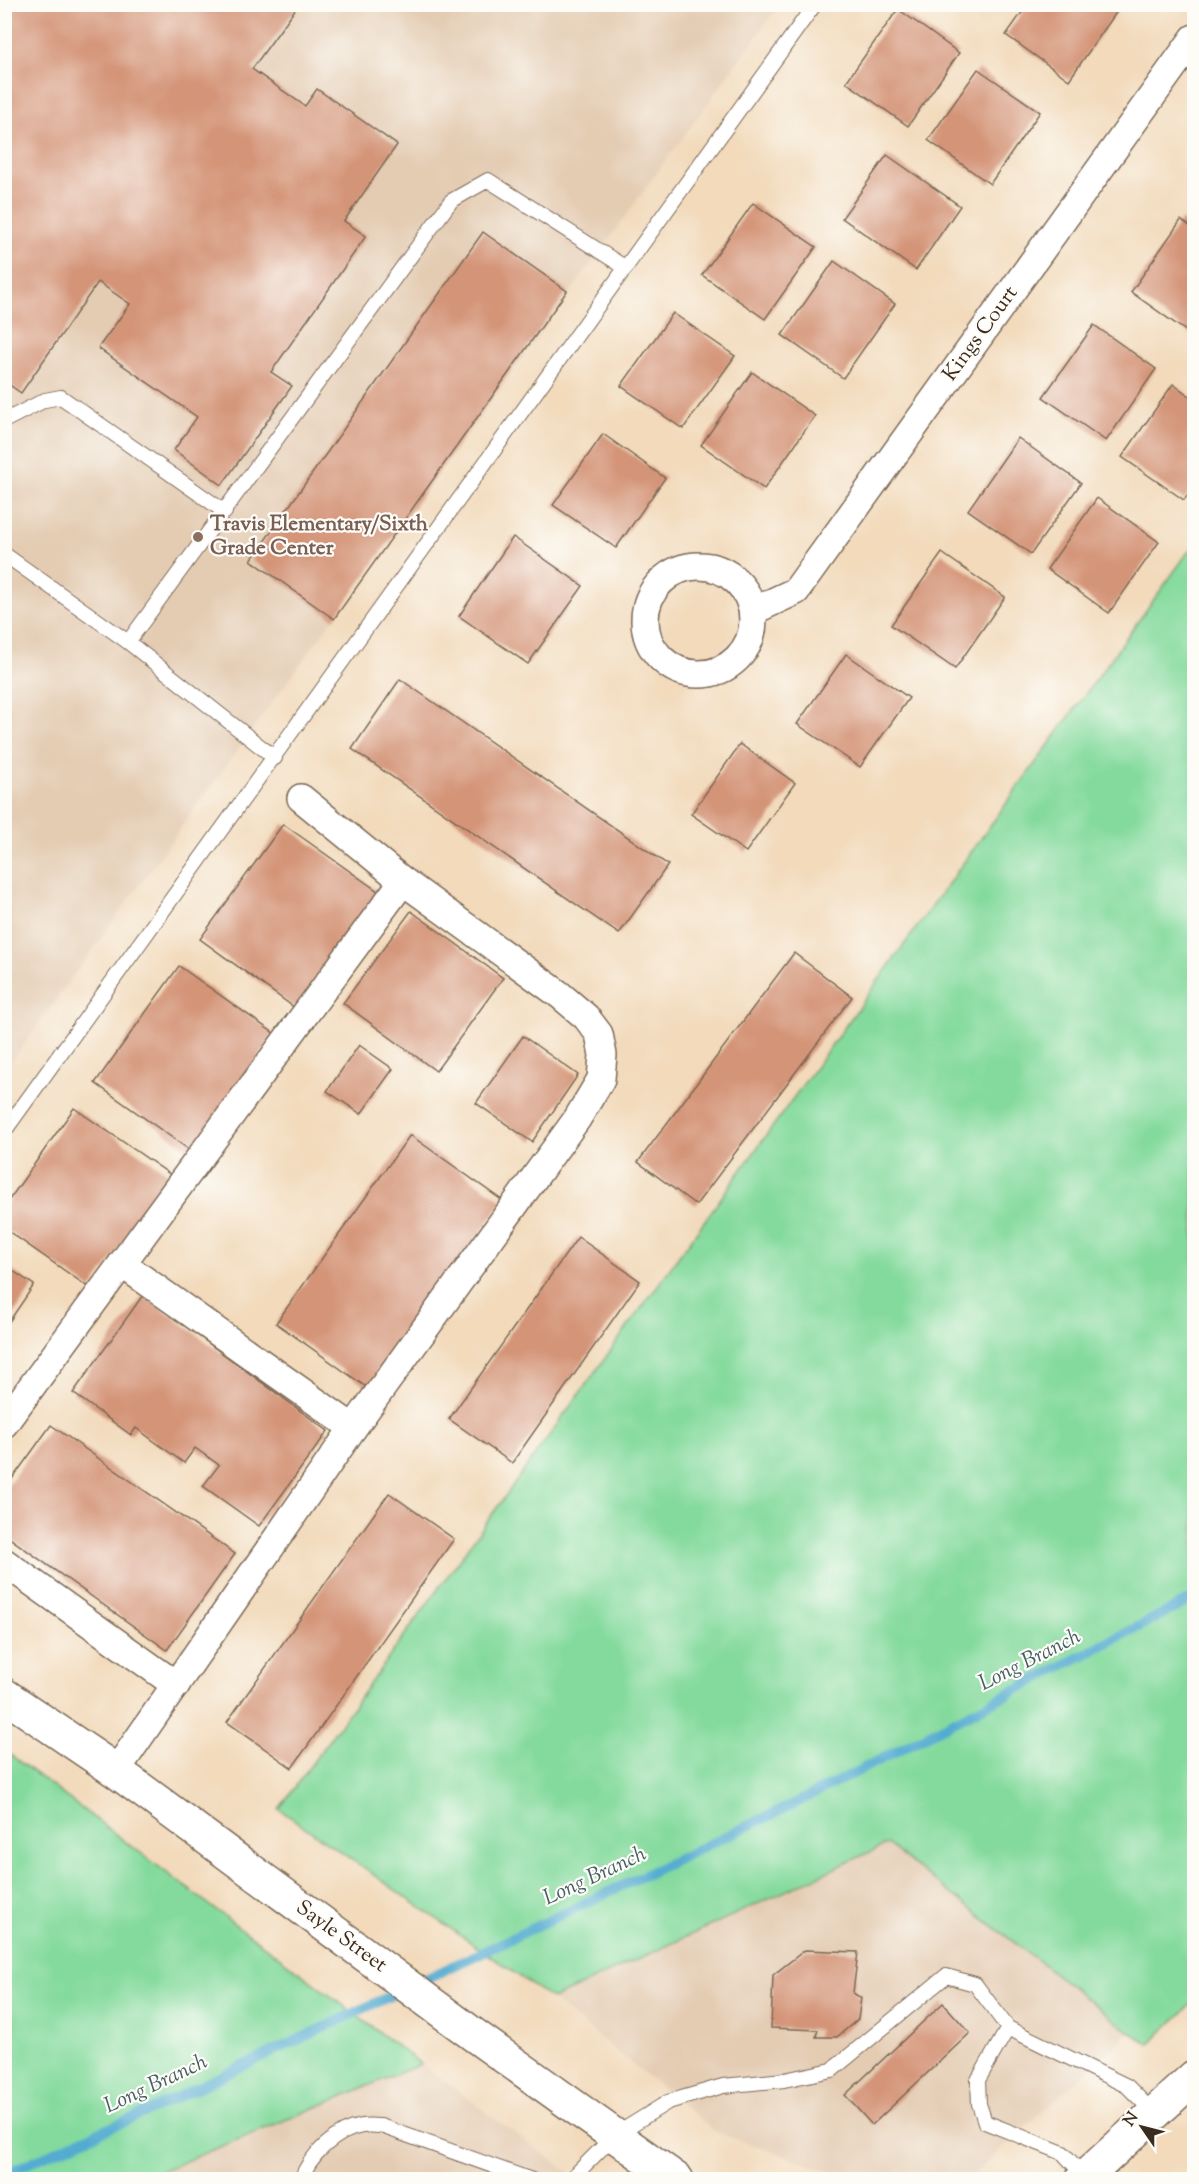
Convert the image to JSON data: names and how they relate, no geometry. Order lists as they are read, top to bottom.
{
  "streets": {
    "main road": ["Sayle Street"],
    "street": ["Kings Court"]
  },
  "water": ["Long Branch"],
  "places": ["Travis Elementary/Sixth Grade Center"],
  "north": "top left"
}
